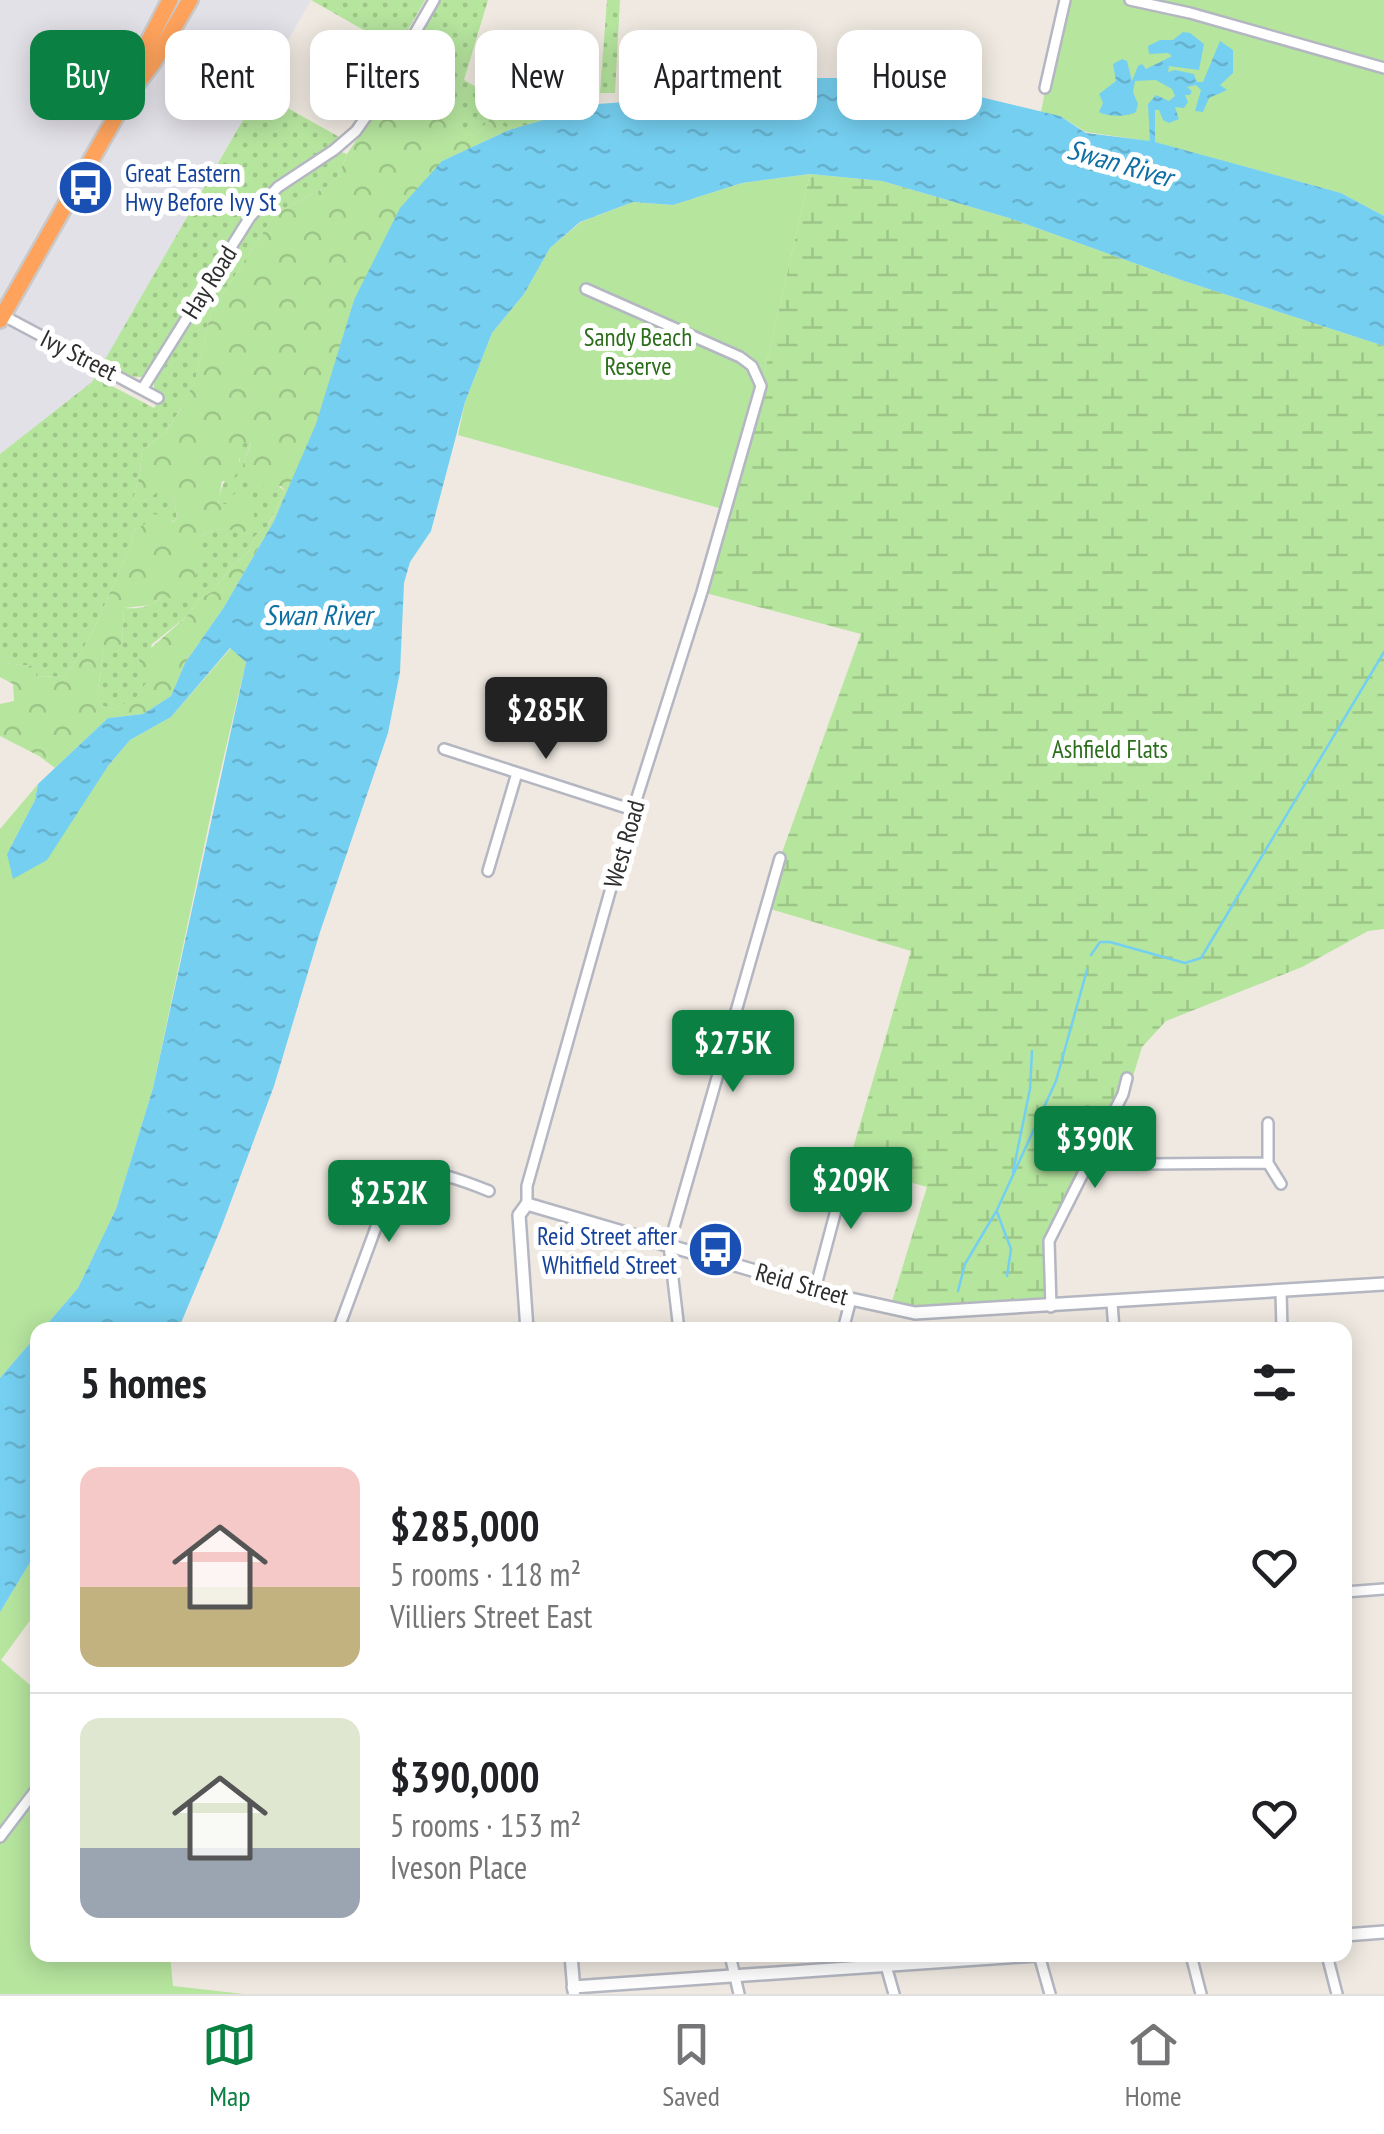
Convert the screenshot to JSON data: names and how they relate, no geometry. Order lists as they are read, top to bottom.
{
  "streets": {
    "street": [
      "Hay Road",
      "Ivy Street",
      "West Road",
      "Reid Street"
    ]
  },
  "crossings": [
    ["Hay Road", "Ivy Street"],
    ["West Road", "Reid Street"]
  ],
  "water": ["Swan River"],
  "parks": ["Sandy Beach Reserve", "Ashfield Flats"],
  "places": {
    "bus stop": ["Great Eastern Hwy Before Ivy St", "Reid Street after Whitfield Street"]
  },
  "page": {
    "chip": [
      "Buy",
      "Rent",
      "Filters",
      "New",
      "Apartment",
      "House"
    ],
    "price": [
      "$285K",
      "$275K",
      "$390K",
      "$209K",
      "$252K"
    ],
    "heading": "5 homes",
    "list": [
      {
        "name": "$285,000",
        "note": "5 rooms · 118 m² · Villiers Street East"
      },
      {
        "name": "$390,000",
        "note": "5 rooms · 153 m² · Iveson Place"
      }
    ],
    "tabs": ["Map", "Saved", "Home"]
  }
}
